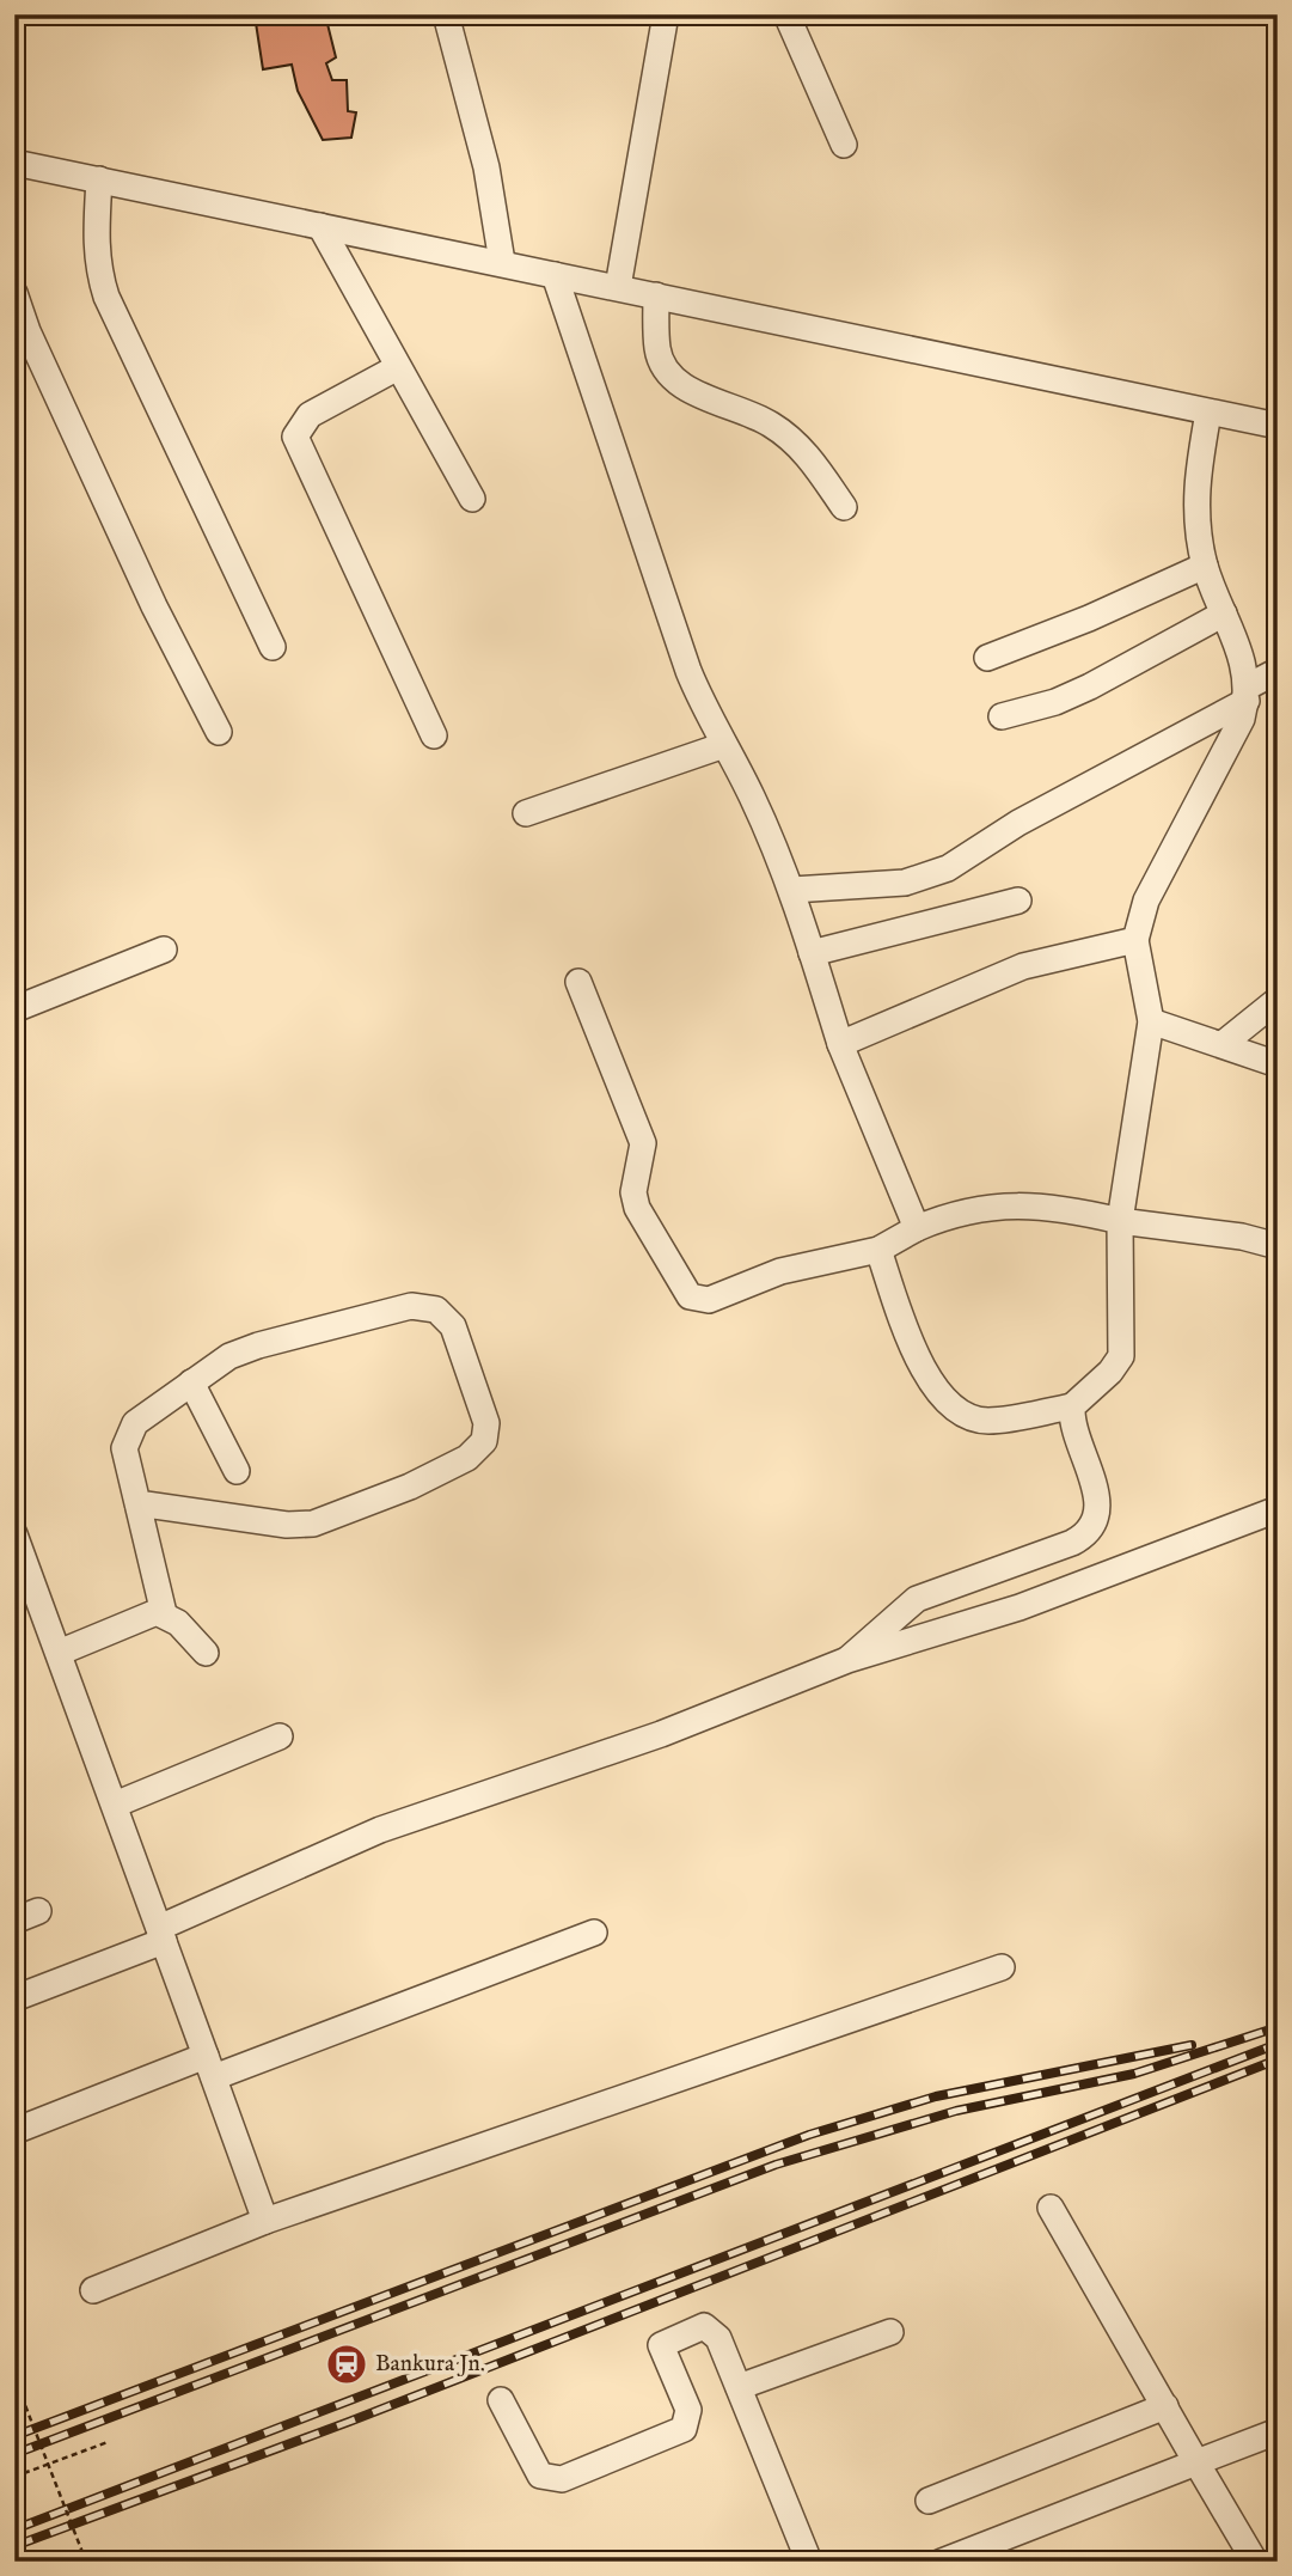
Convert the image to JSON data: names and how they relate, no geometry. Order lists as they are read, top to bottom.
{
  "places": {
    "station": ["Bankura Jn."]
  }
}
